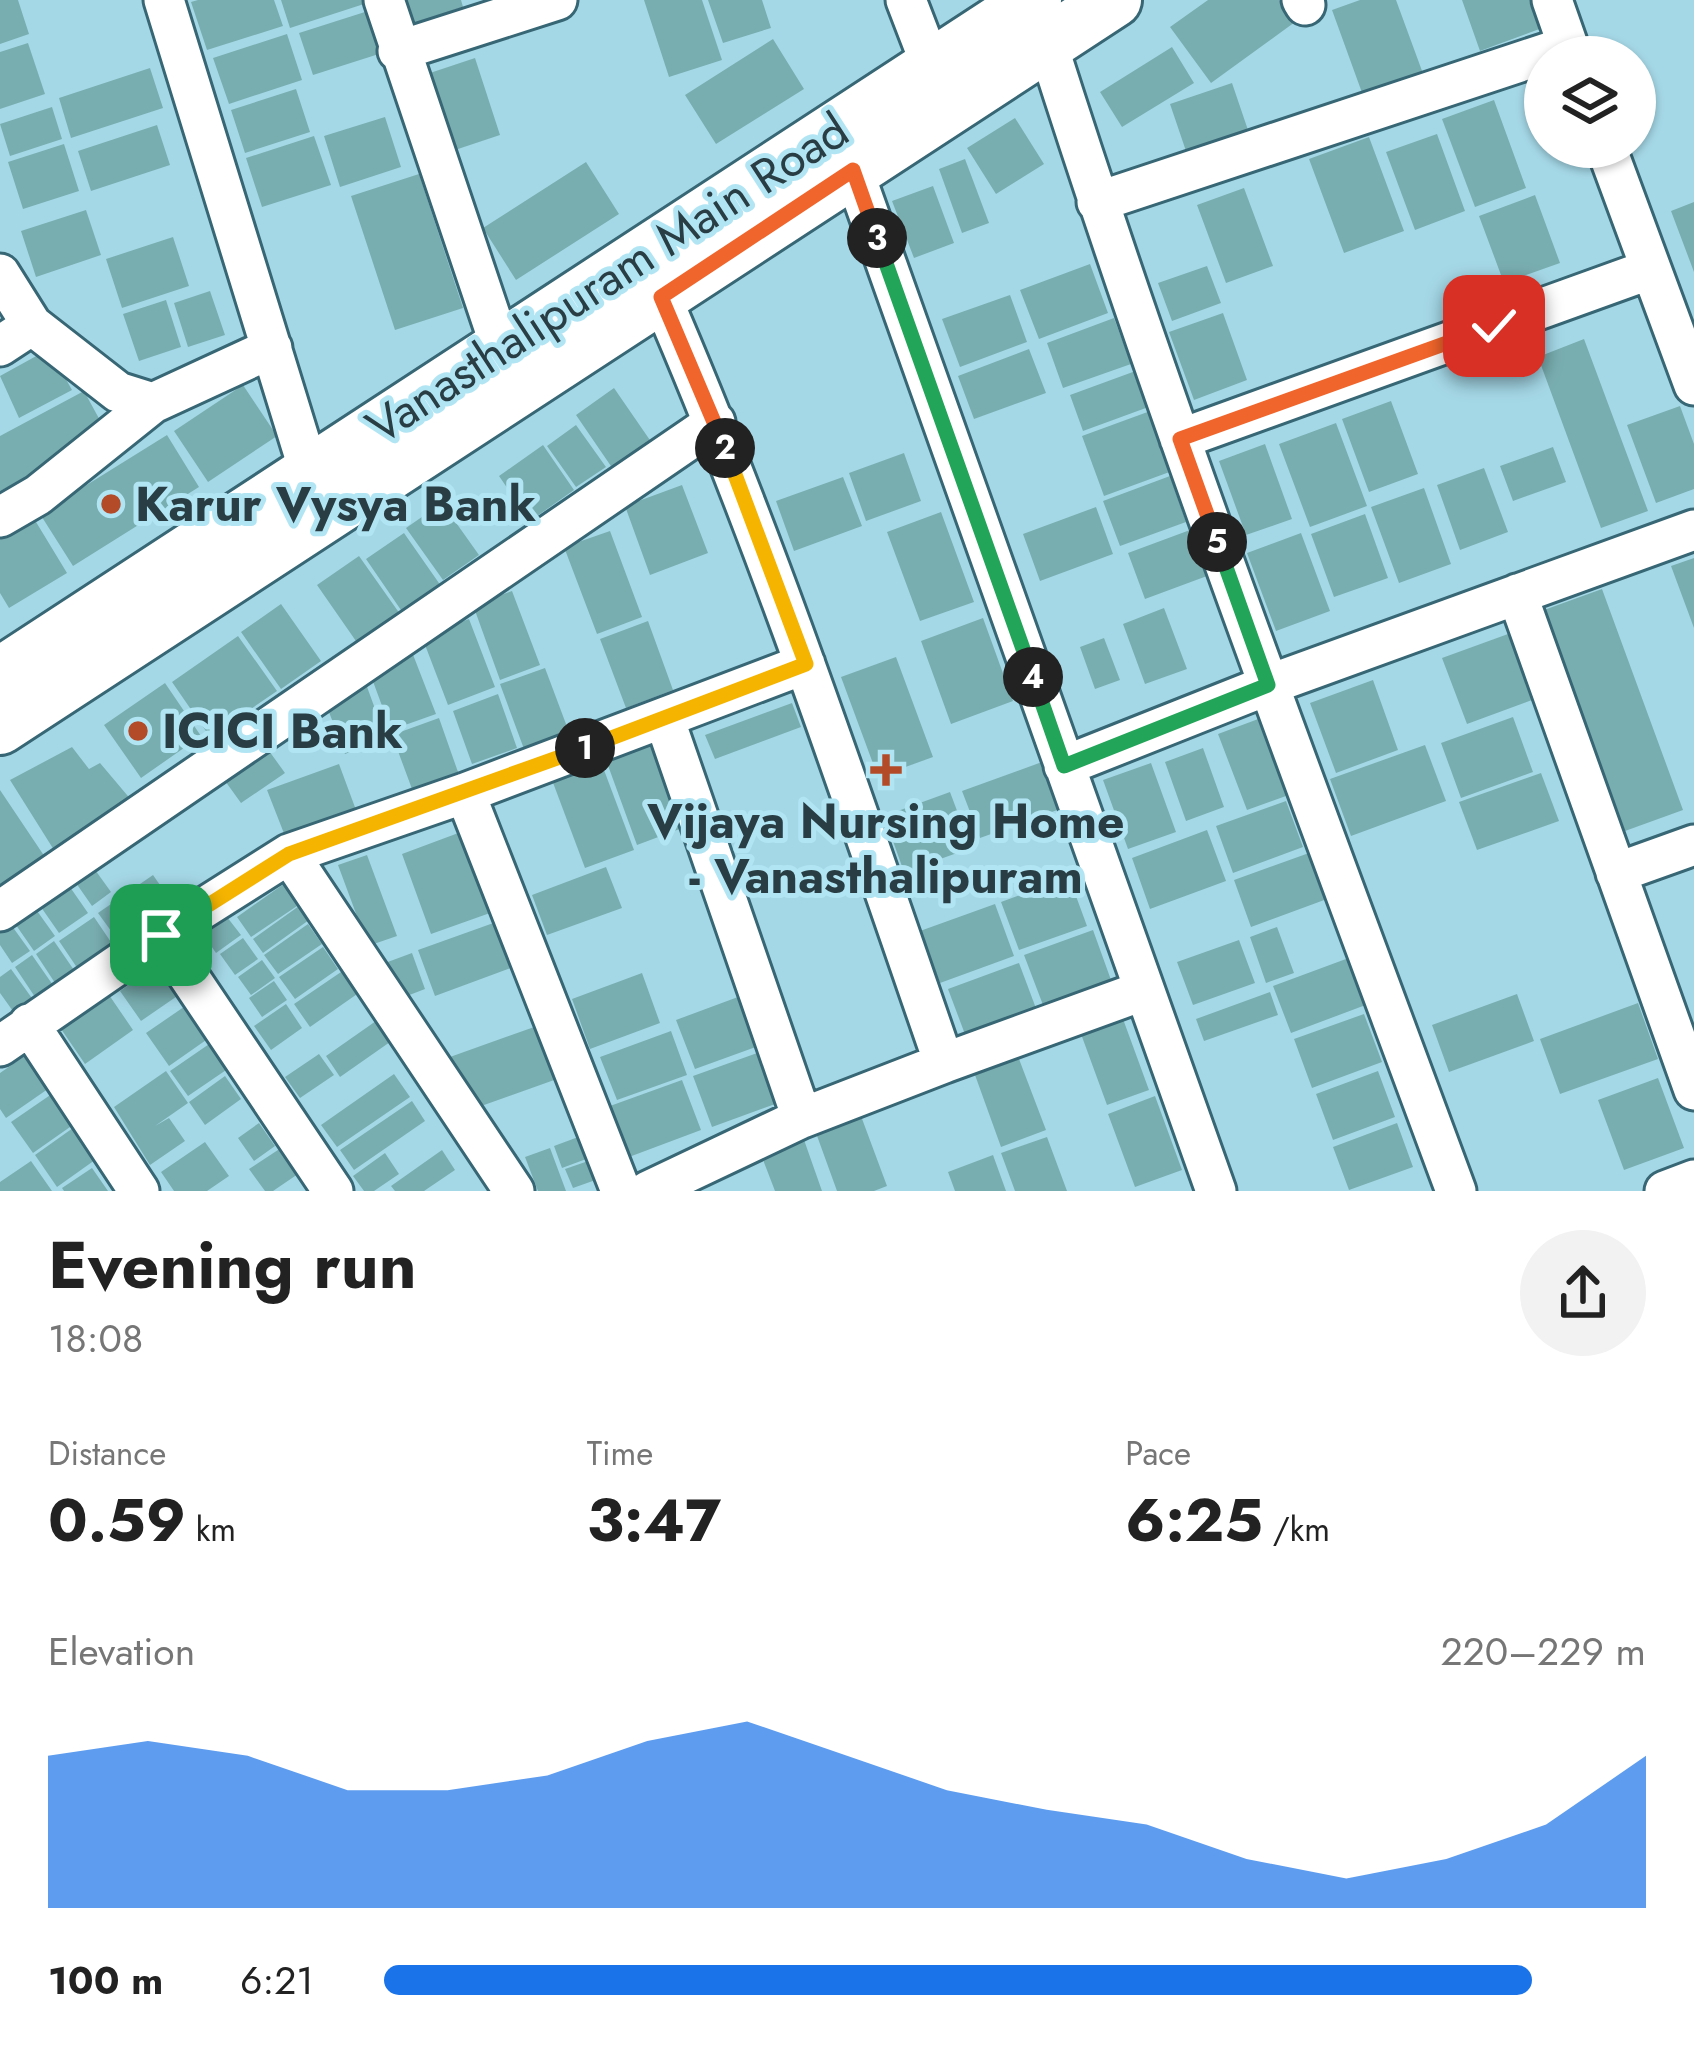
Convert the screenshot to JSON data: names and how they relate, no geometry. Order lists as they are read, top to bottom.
{
  "streets": {
    "street": ["Vanasthalipuram Main Road"]
  },
  "places": {
    "other": ["Karur Vysya Bank", "ICICI Bank"],
    "health": ["Vijaya Nursing Home - Vanasthalipuram"]
  },
  "page": {
    "pins": [
      "3",
      "2",
      "5",
      "4",
      "1"
    ],
    "heading": ["Evening run", "18:08"],
    "stats": [
      ["Distance", "0.59 km"],
      ["Time", "3:47"],
      ["Pace", "6:25 /km"]
    ],
    "chart": ["Elevation", "220–229 m"],
    "list": [
      {
        "name": "100 m",
        "note": "6:21"
      }
    ]
  }
}
